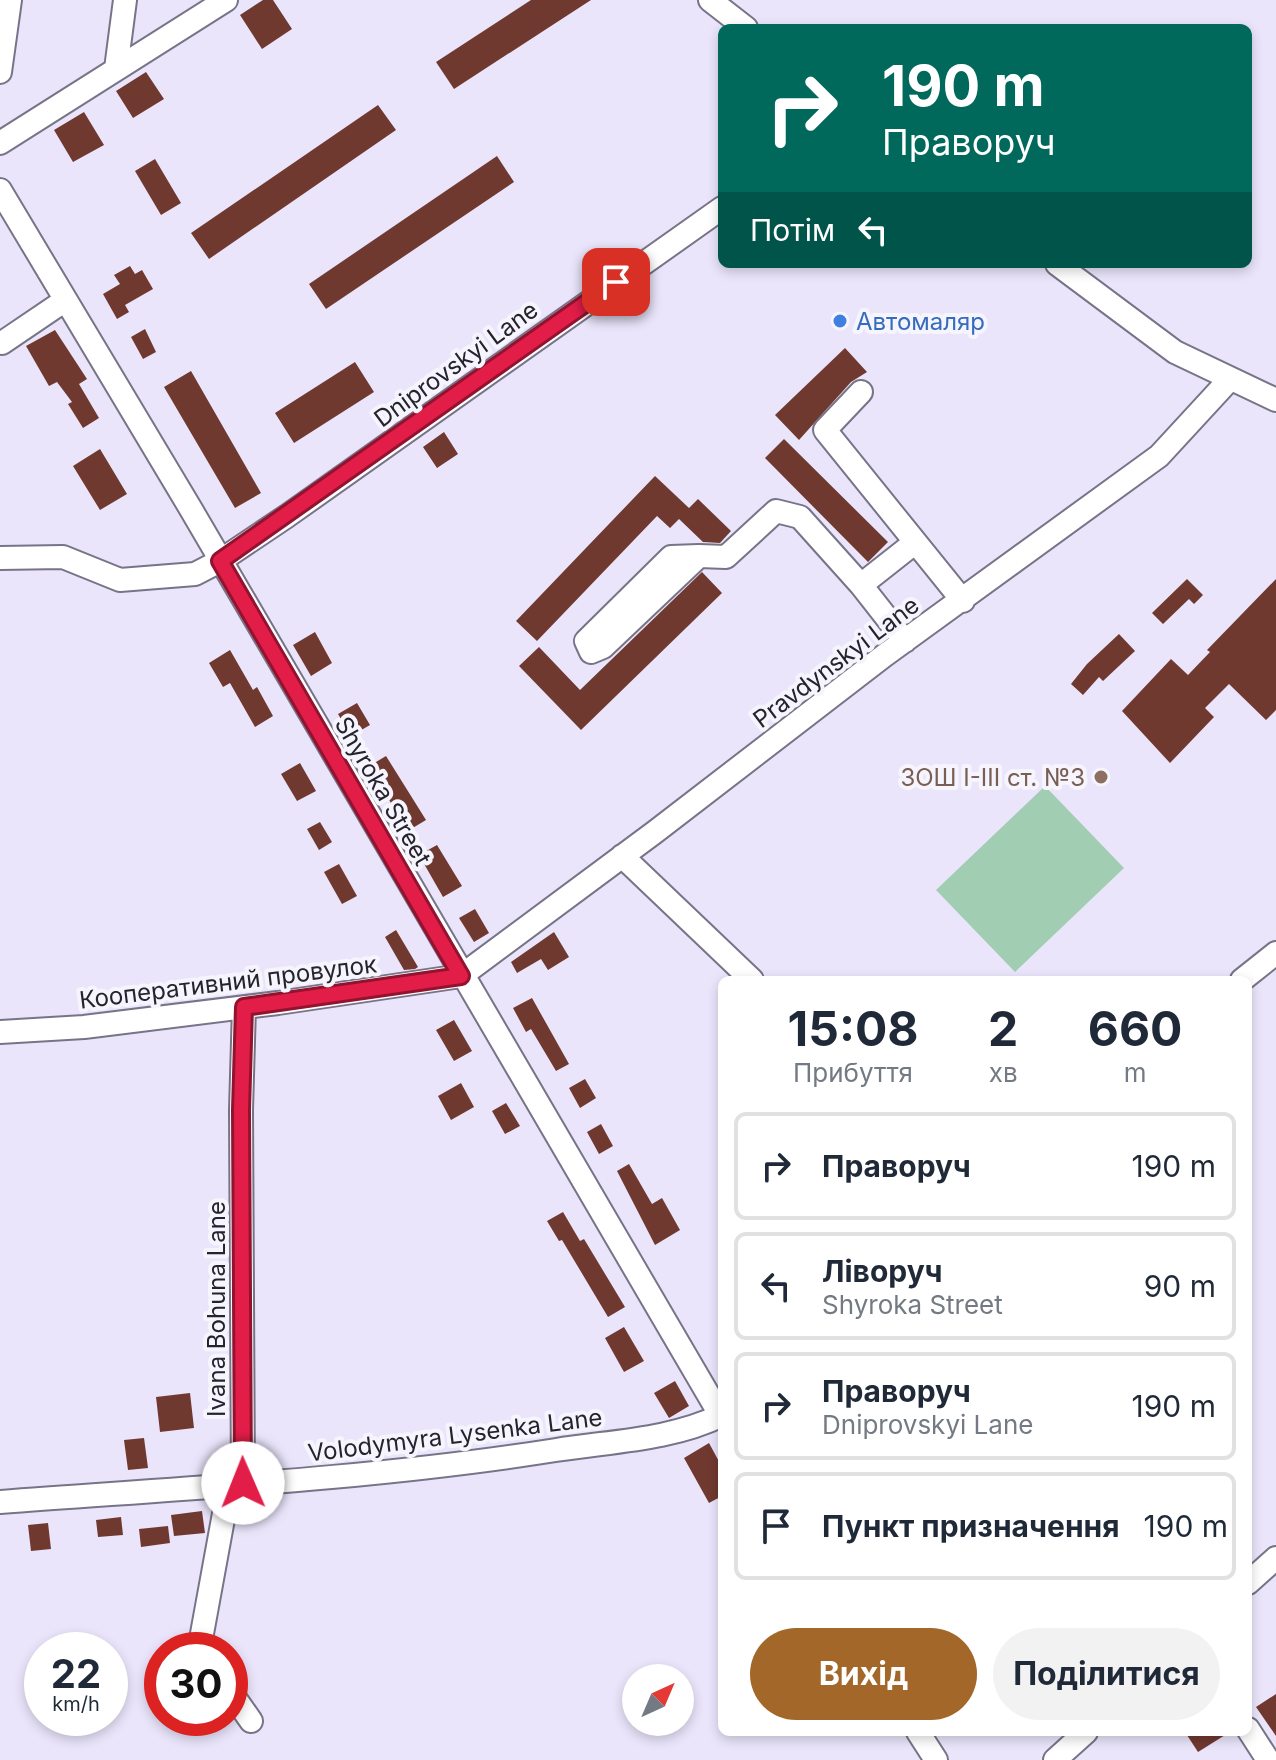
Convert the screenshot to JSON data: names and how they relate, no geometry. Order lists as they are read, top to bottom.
{
  "streets": {
    "street": [
      "Dniprovskyi Lane",
      "Pravdynskyi Lane",
      "Shyroka Street",
      "Кооперативний провулок",
      "Ivana Bohuna Lane",
      "Volodymyra Lysenka Lane"
    ]
  },
  "crossings": [
    ["Dniprovskyi Lane", "Shyroka Street"],
    ["Pravdynskyi Lane", "Shyroka Street"],
    ["Pravdynskyi Lane", "Кооперативний провулок"],
    ["Shyroka Street", "Кооперативний провулок"],
    ["Кооперативний провулок", "Ivana Bohuna Lane"],
    ["Ivana Bohuna Lane", "Volodymyra Lysenka Lane"]
  ],
  "places": ["Автомаляр", "ЗОШ І-ІІІ ст. №3"],
  "north": "top right",
  "page": {
    "turn": ["190 m", "Праворуч"],
    "then": "Потім",
    "eta": [
      "15:08",
      "Прибуття",
      "2",
      "хв",
      "660",
      "m"
    ],
    "list": [
      {
        "name": "Праворуч",
        "value": "190 m"
      },
      {
        "name": "Ліворуч",
        "note": "Shyroka Street",
        "value": "90 m"
      },
      {
        "name": "Праворуч",
        "note": "Dniprovskyi Lane",
        "value": "190 m"
      },
      {
        "name": "Пункт призначення",
        "value": "190 m"
      }
    ],
    "buttons": ["Вихід", "Поділитися"],
    "speed": "22 km/h",
    "limit": "30"
  }
}
